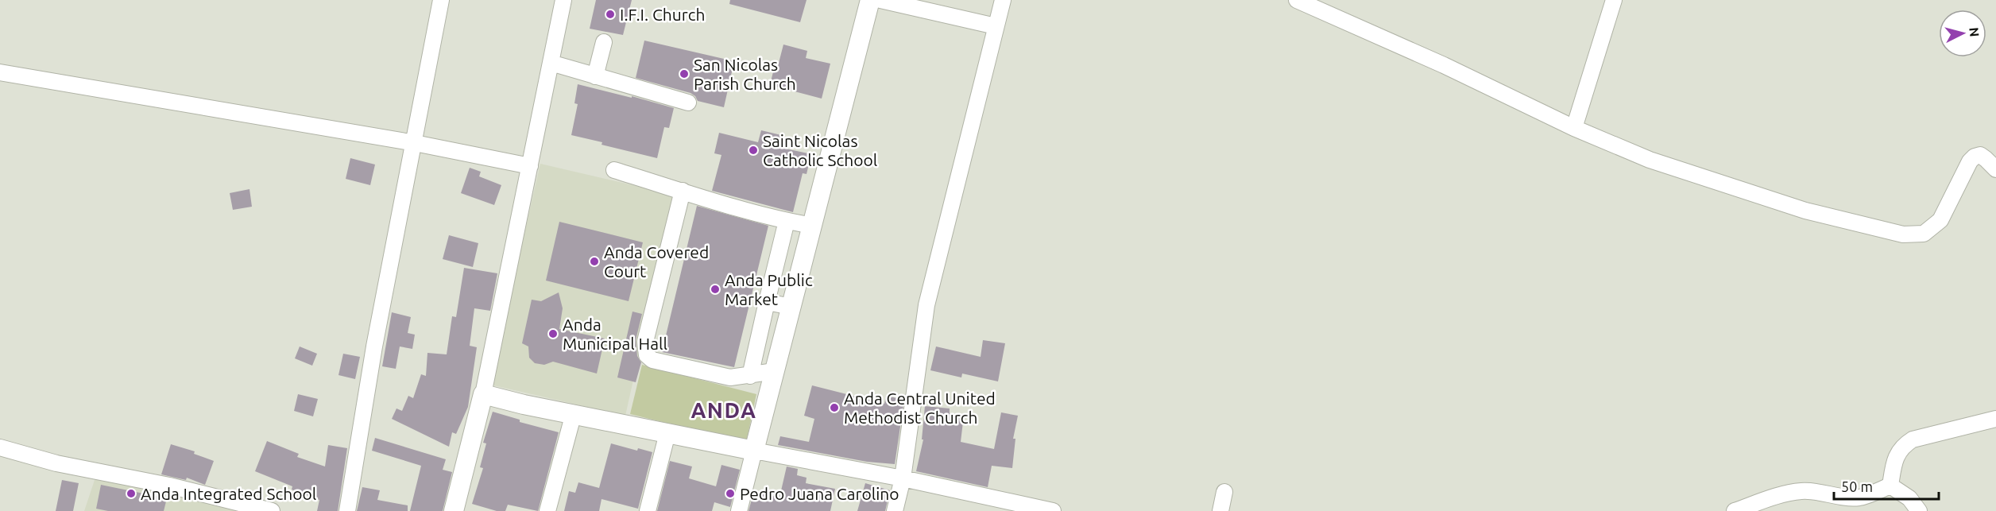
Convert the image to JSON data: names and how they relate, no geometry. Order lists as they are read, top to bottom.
{
  "districts": ["ANDA"],
  "places": [
    "I.F.I. Church",
    "San Nicolas Parish Church",
    "Saint Nicolas Catholic School",
    "Anda Covered Court",
    "Anda Public Market",
    "Anda Municipal Hall",
    "Anda Central United Methodist Church",
    "Anda Integrated School",
    "Pedro Juana Carolino"
  ],
  "scale_bar": "50 m",
  "north": "right"
}
